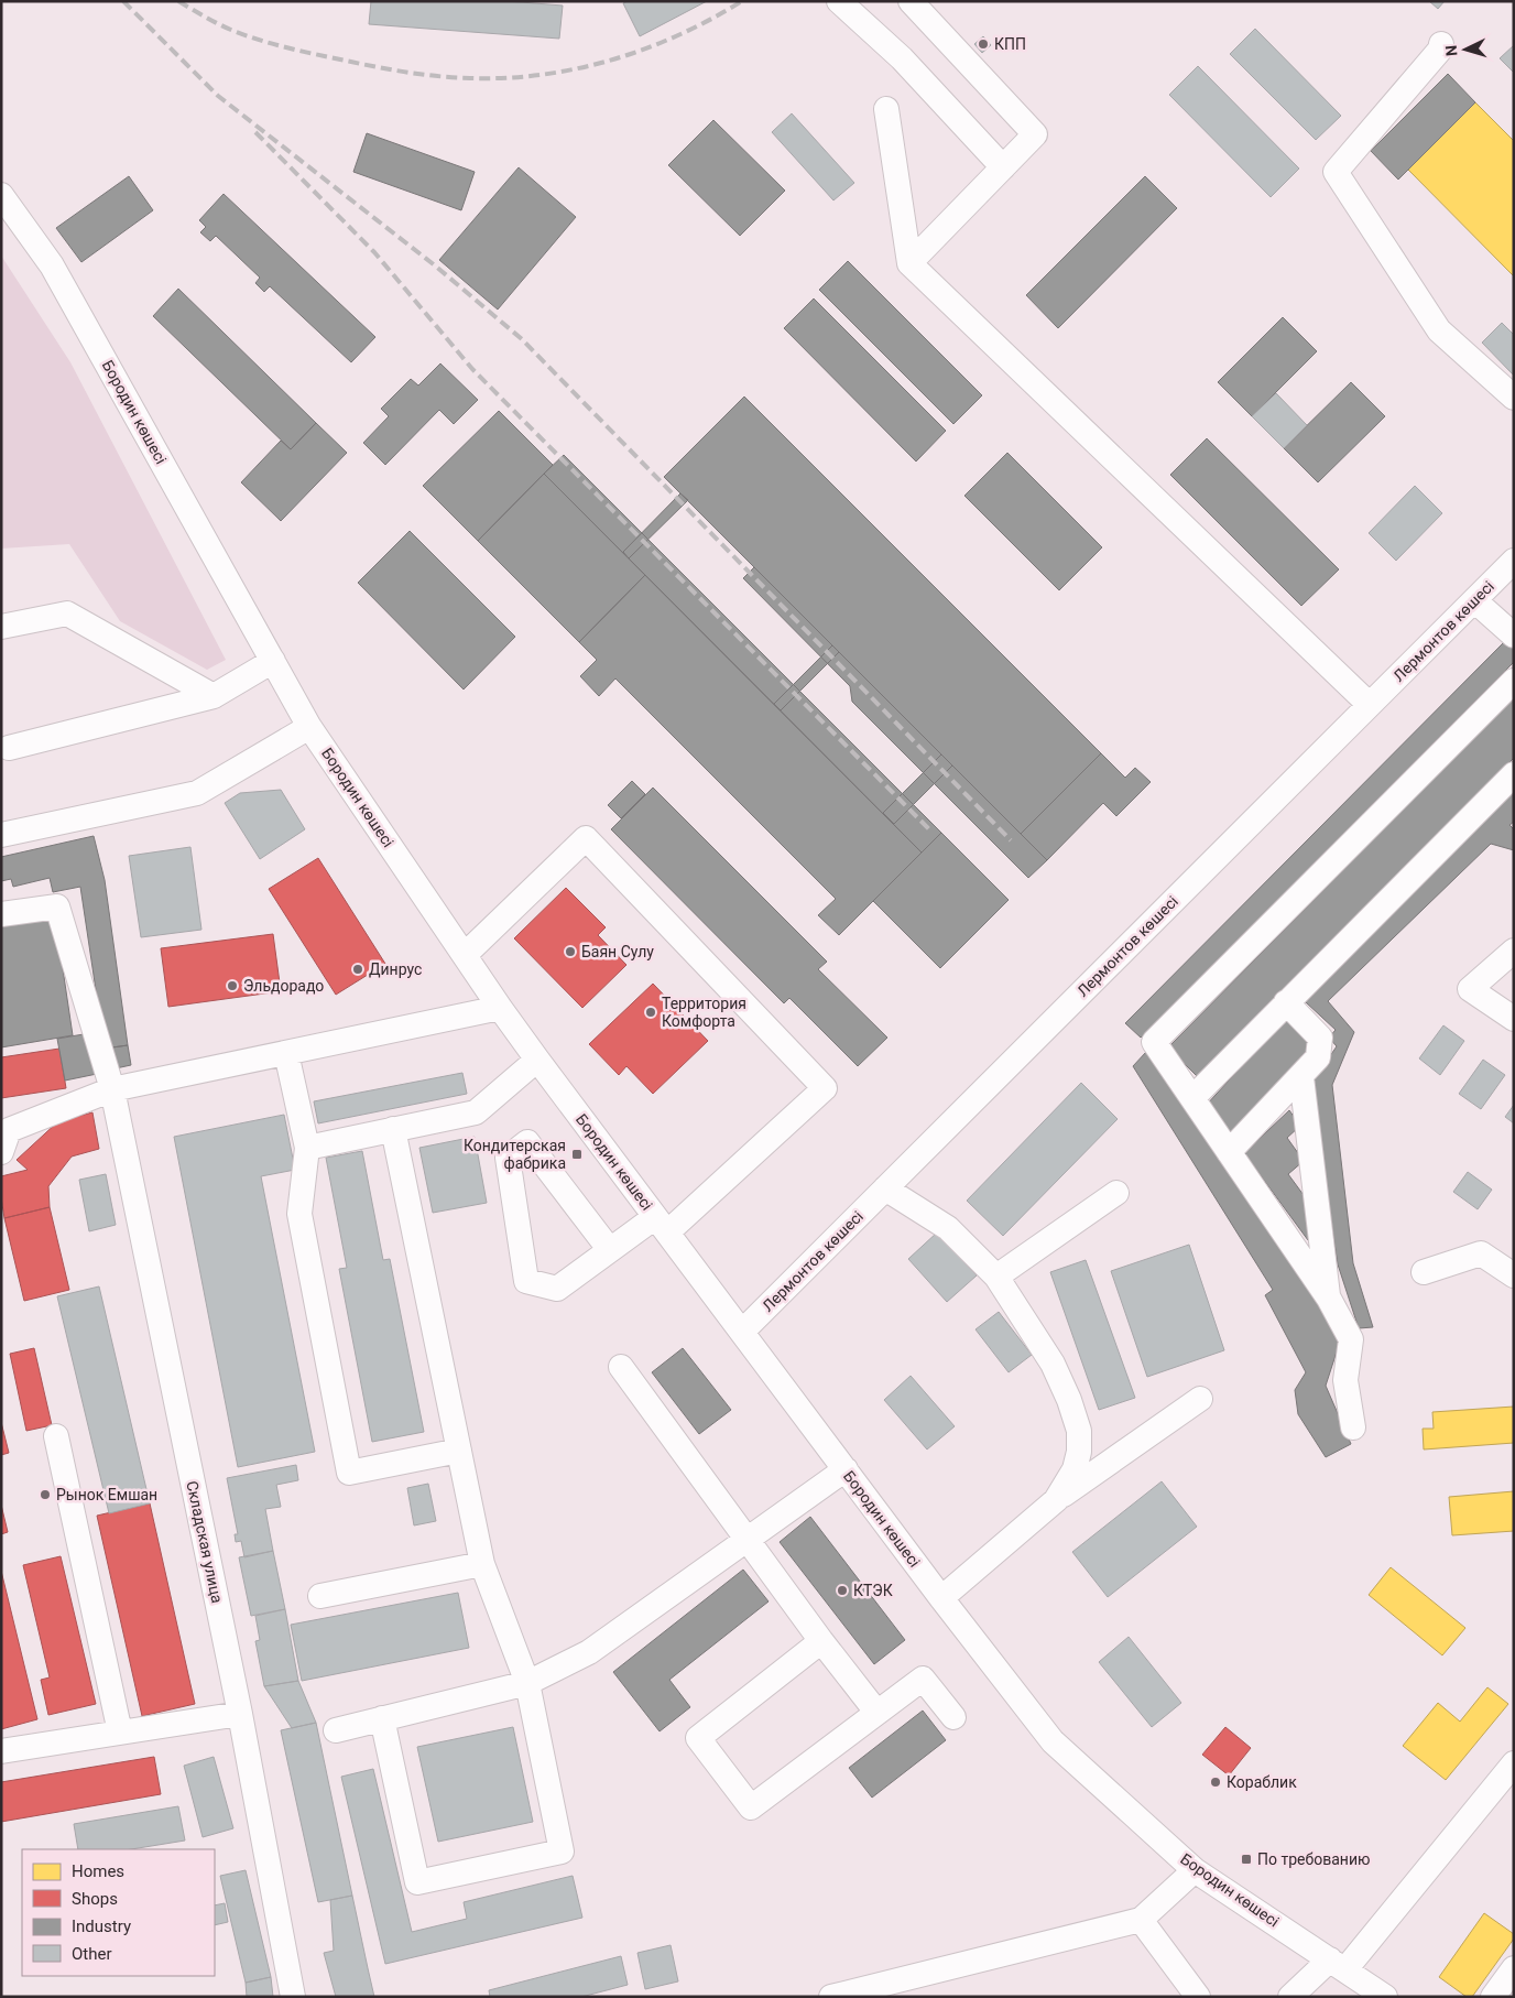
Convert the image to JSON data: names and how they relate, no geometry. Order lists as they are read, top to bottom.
{
  "streets": {
    "street": ["Бородин көшесі", "Лермонтов көшесі", "Складская улица"]
  },
  "crossings": [
    ["Бородин көшесі", "Лермонтов көшесі"]
  ],
  "places": {
    "other": [
      "КПП",
      "Баян Сулу",
      "Динрус",
      "Эльдорадо",
      "Территория Комфорта",
      "Рынок Емшан",
      "КТЭК",
      "Кораблик"
    ],
    "transit": ["Кондитерская фабрика", "По требованию"]
  },
  "legend": [
    "Homes",
    "Shops",
    "Industry",
    "Other"
  ],
  "north": "left"
}
